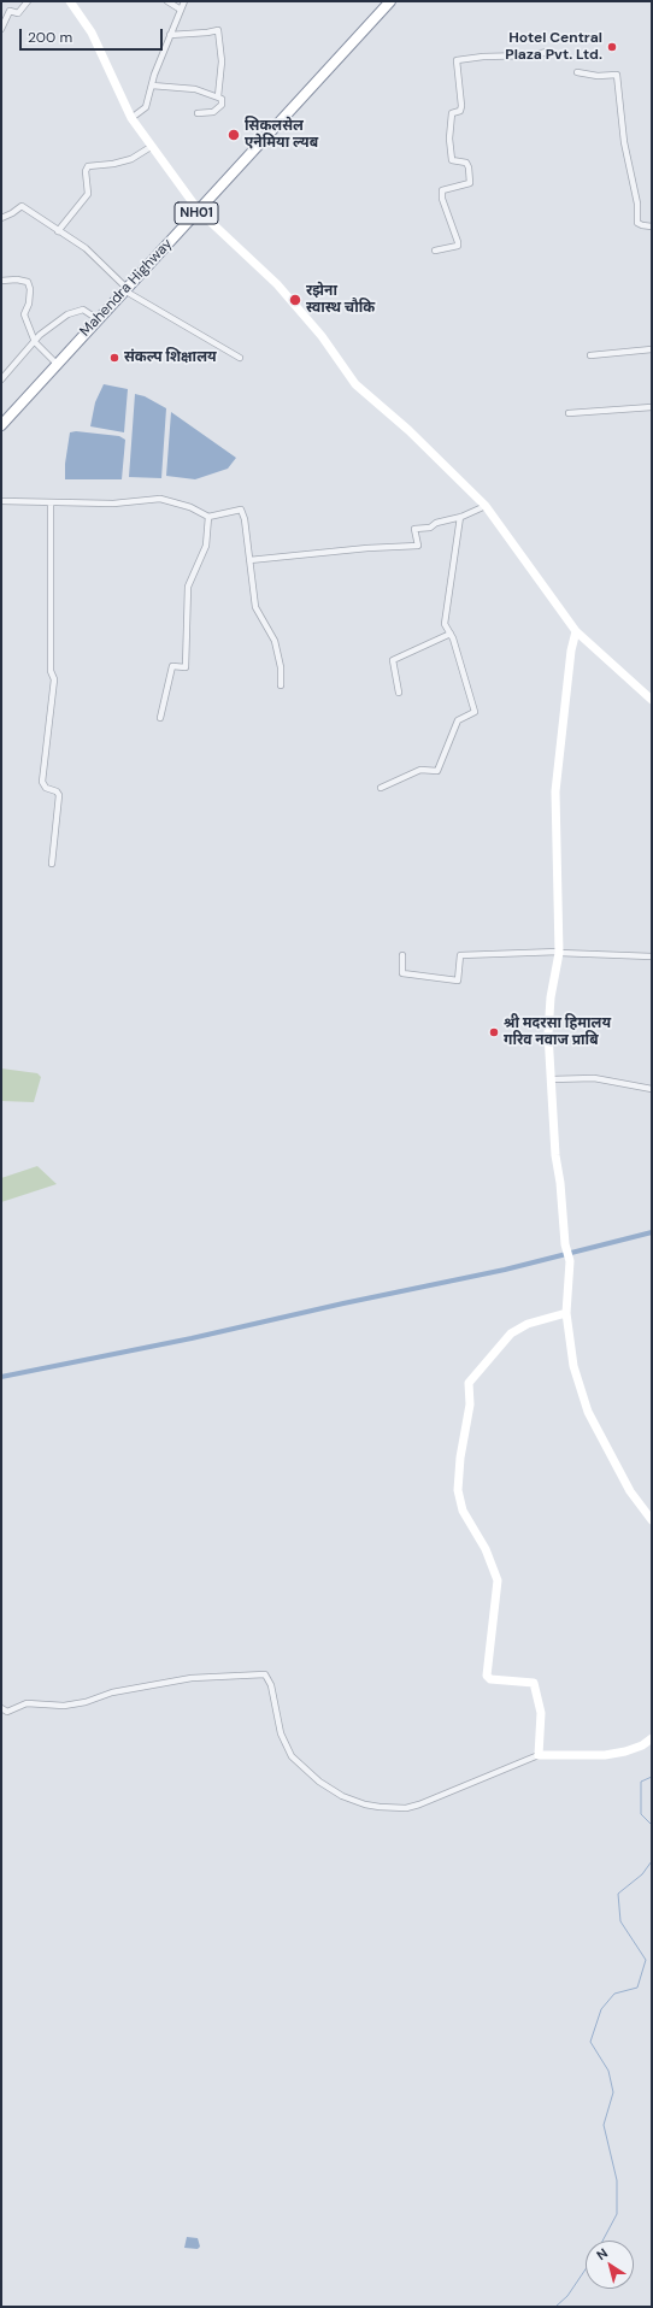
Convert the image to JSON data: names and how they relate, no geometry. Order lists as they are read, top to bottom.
{
  "streets": {
    "highway": ["NH01", "Mahendra Highway"]
  },
  "places": [
    "Hotel Central Plaza Pvt. Ltd.",
    "सिकलसेल एनेमिया ल्यब",
    "रझेना स्वास्थ चौकि",
    "संकल्प शिक्षालय",
    "श्री मदरसा हिमालय गरिव नवाज प्राबि"
  ],
  "scale_bar": "200 m",
  "north": "top left"
}
